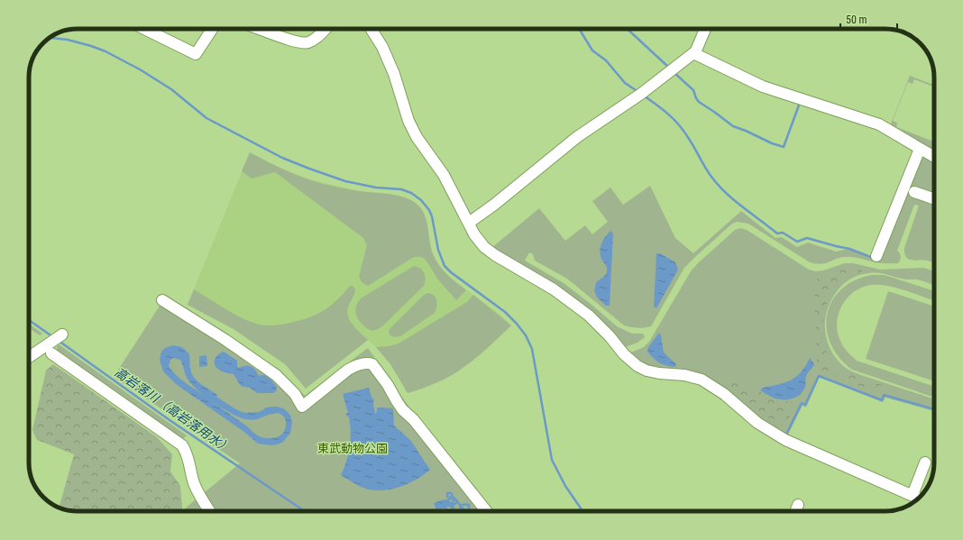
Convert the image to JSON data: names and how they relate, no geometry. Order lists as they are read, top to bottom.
{
  "water": ["高岩落川（高岩落用水）"],
  "parks": ["東武動物公園"],
  "scale_bar": "50 m"
}
